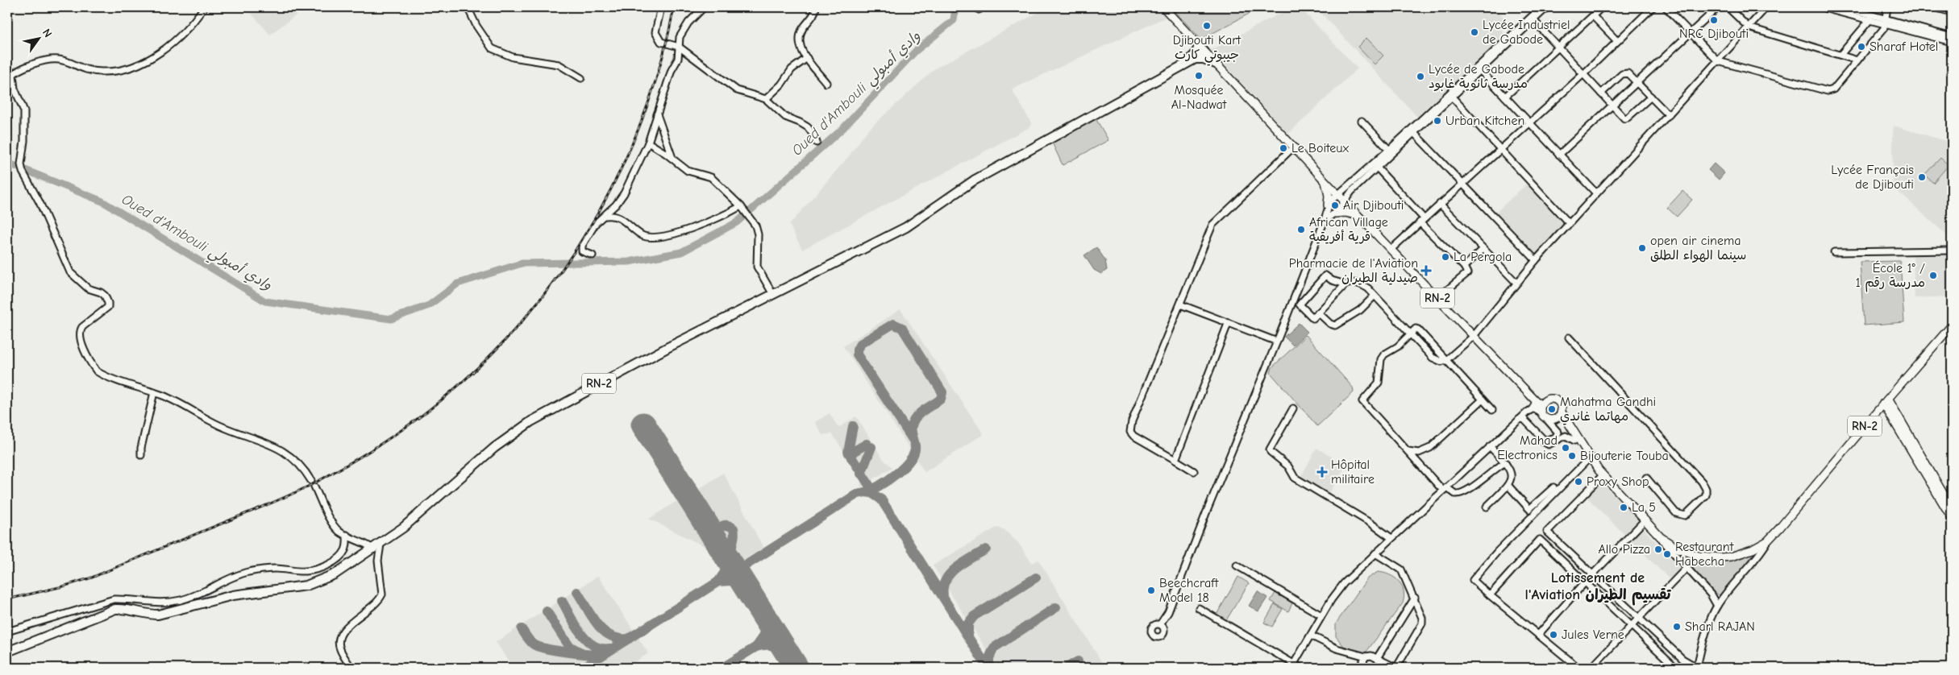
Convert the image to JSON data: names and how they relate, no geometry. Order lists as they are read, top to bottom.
{
  "streets": {
    "highway": ["RN-2"]
  },
  "districts": ["Lotissement de l'Aviation تقسيم الطيران"],
  "water": ["Oued d'Ambouli وادي أمبولي"],
  "places": {
    "other": [
      "NRC Djibouti",
      "Djibouti Kart جيبوتي كارت",
      "Lycée Industriel de Gabode",
      "Sharaf Hotel",
      "Mosquée Al-Nadwat",
      "Lycée de Gabode مدرسة ثانوية غابود",
      "Urban Kitchen",
      "Le Boiteux",
      "Lycée Français de Djibouti",
      "Air Djibouti",
      "African Village قرية أفريقية",
      "open air cinema سينما الهواء الطلق",
      "La Pergola",
      "École 1° / مدرسة رقم 1",
      "Mahatma Gandhi مهاتما غاندي",
      "Mahad Electronics",
      "Bijouterie Touba",
      "Proxy Shop",
      "La 5",
      "Allo Pizza",
      "Restaurant Habecha",
      "Beechcraft Model 18",
      "Sharl RAJAN",
      "Jules Verne"
    ],
    "health": ["Pharmacie de l'Aviation صيدلية الطيران", "Hôpital militaire"]
  },
  "north": "top right"
}
